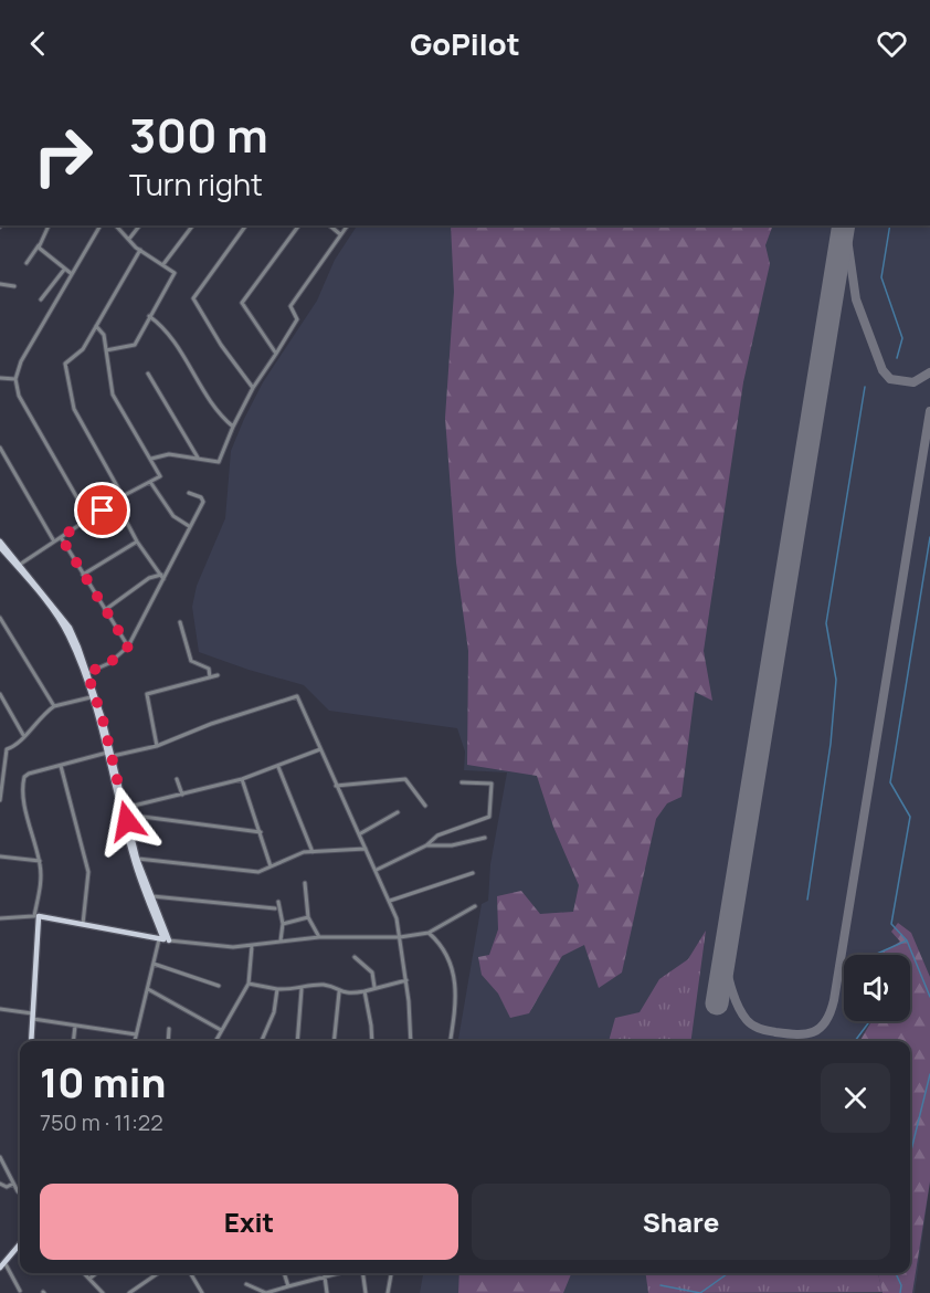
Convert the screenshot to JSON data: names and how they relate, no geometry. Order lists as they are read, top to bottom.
{
  "page": {
    "header": "GoPilot",
    "turn": ["300 m", "Turn right"],
    "heading": ["10 min", "750 m · 11:22"],
    "buttons": ["Exit", "Share"]
  }
}
